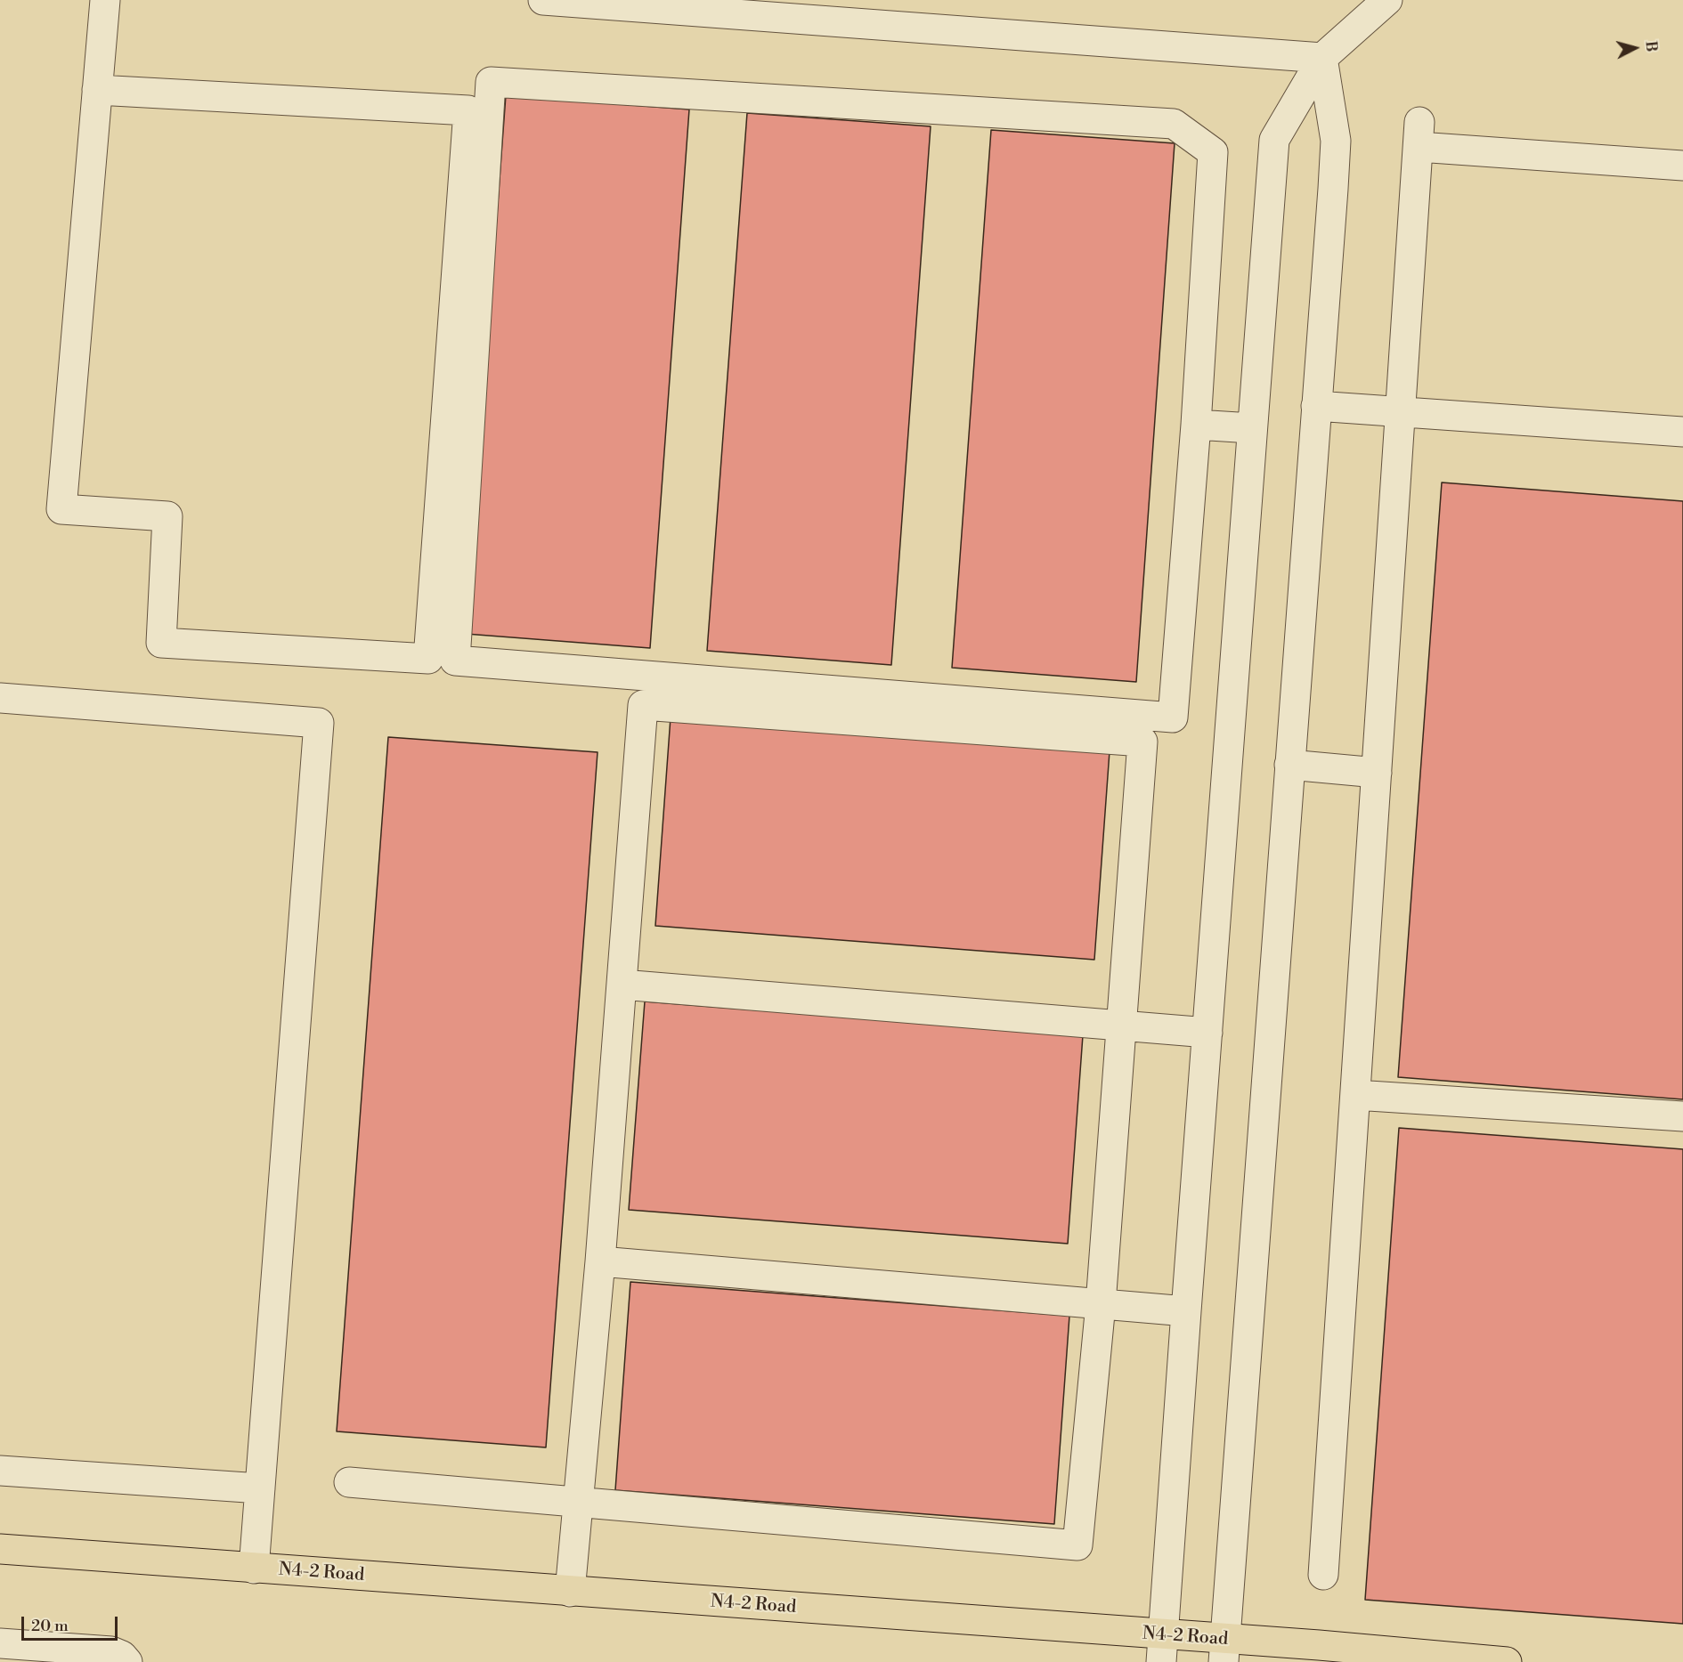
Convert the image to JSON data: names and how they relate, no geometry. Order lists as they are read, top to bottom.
{
  "streets": {
    "main road": ["N4-2 Road"]
  },
  "scale_bar": "20 m",
  "north": "right"
}
